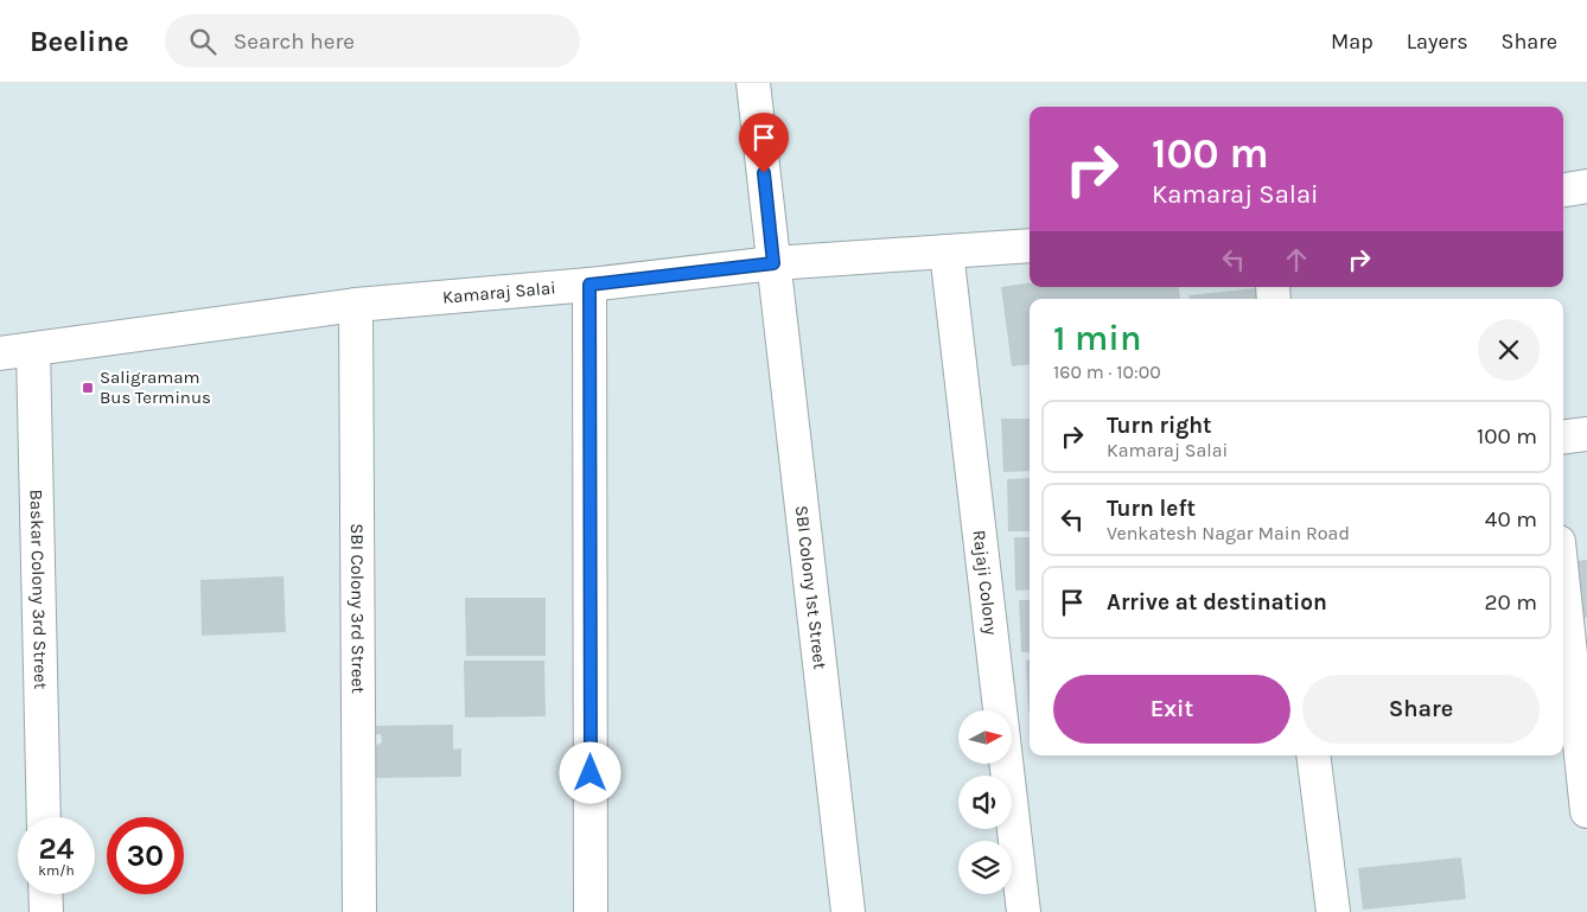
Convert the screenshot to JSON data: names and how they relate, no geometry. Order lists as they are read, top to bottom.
{
  "streets": {
    "street": [
      "Kamaraj Salai",
      "Rajaji Colony",
      "SBI Colony 1st Street",
      "Baskar Colony 3rd Street",
      "SBI Colony 3rd Street"
    ]
  },
  "crossings": [
    ["Kamaraj Salai", "Rajaji Colony"],
    ["Kamaraj Salai", "SBI Colony 1st Street"],
    ["Kamaraj Salai", "Baskar Colony 3rd Street"],
    ["Kamaraj Salai", "SBI Colony 3rd Street"]
  ],
  "places": {
    "transit": ["Saligramam Bus Terminus"]
  },
  "north": "right",
  "page": {
    "header": "Beeline",
    "search": "Search here",
    "nav": ["Map", "Layers", "Share"],
    "turn": ["100 m", "Kamaraj Salai"],
    "heading": ["1 min", "160 m · 10:00"],
    "list": [
      {
        "name": "Turn right",
        "note": "Kamaraj Salai",
        "value": "100 m"
      },
      {
        "name": "Turn left",
        "note": "Venkatesh Nagar Main Road",
        "value": "40 m"
      },
      {
        "name": "Arrive at destination",
        "value": "20 m"
      }
    ],
    "buttons": ["Exit", "Share"],
    "speed": "24 km/h",
    "limit": "30"
  }
}
